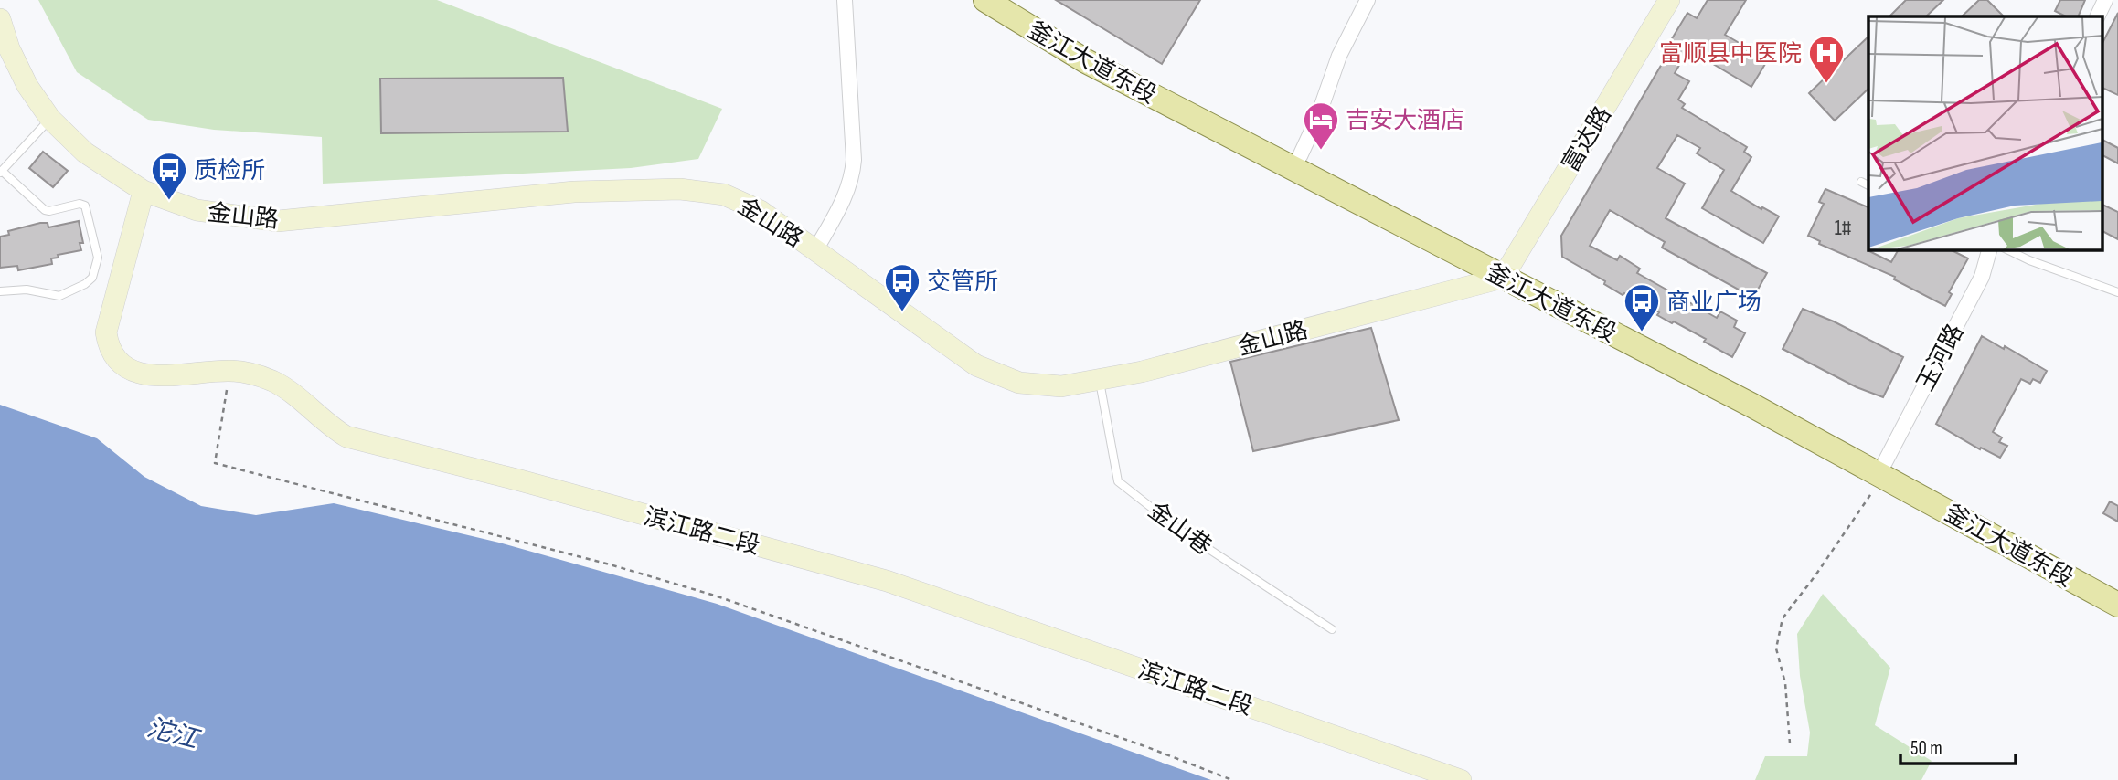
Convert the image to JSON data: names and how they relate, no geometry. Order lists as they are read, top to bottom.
{
  "streets": {
    "main road": ["釜江大道东段"],
    "street": [
      "富达路",
      "金山路",
      "玉河路",
      "滨江路二段"
    ],
    "lane": ["金山巷"]
  },
  "crossings": [
    ["釜江大道东段", "富达路"],
    ["釜江大道东段", "金山路"],
    ["釜江大道东段", "玉河路"],
    ["富达路", "金山路"],
    ["金山路", "金山巷"],
    ["金山路", "滨江路二段"]
  ],
  "water": ["沱江"],
  "places": {
    "hospital": ["富顺县中医院"],
    "hotel": ["吉安大酒店"],
    "bus stop": ["质检所", "交管所", "商业广场"]
  },
  "house_numbers": ["1#"],
  "scale_bar": "50 m"
}
